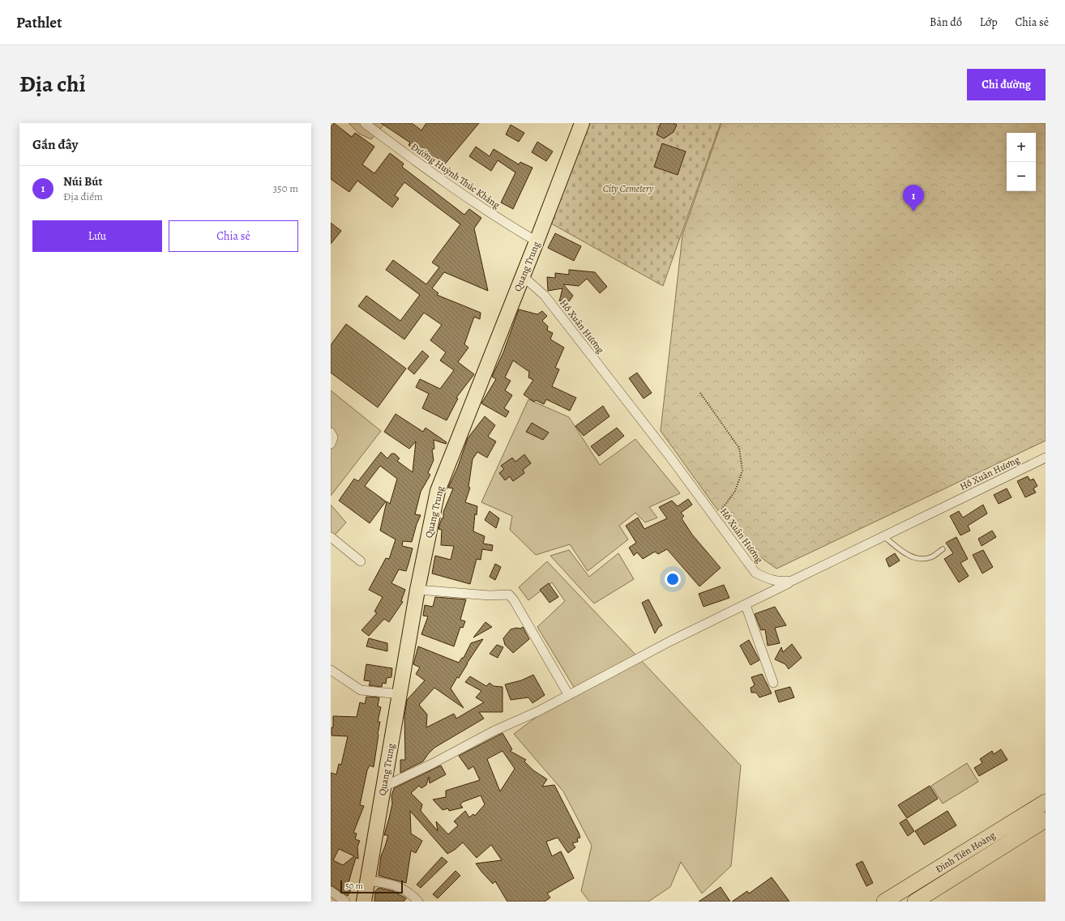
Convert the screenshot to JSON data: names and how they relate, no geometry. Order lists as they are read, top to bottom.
{
  "streets": {
    "highway": ["Đinh Tiên Hoàng"],
    "main road": ["Quang Trung"],
    "street": ["Đường Huỳnh Thúc Kháng", "Hồ Xuân Hương"]
  },
  "crossings": [
    ["Đường Huỳnh Thúc Kháng", "Quang Trung"],
    ["Quang Trung", "Hồ Xuân Hương"]
  ],
  "parks": ["City Cemetery"],
  "scale_bar": "50 m",
  "page": {
    "header": "Pathlet",
    "nav": ["Bản đồ", "Lớp", "Chia sẻ"],
    "title": "Địa chỉ",
    "buttons": [
      "Chỉ đường",
      ["Lưu", "Chia sẻ"]
    ],
    "heading": "Gần đây",
    "map_buttons": ["+", "−"],
    "list": [
      {
        "mark": "1",
        "name": "Núi Bút",
        "note": "Địa điểm",
        "value": "350 m"
      }
    ],
    "pins": "1",
    "scale": "50 m"
  }
}
